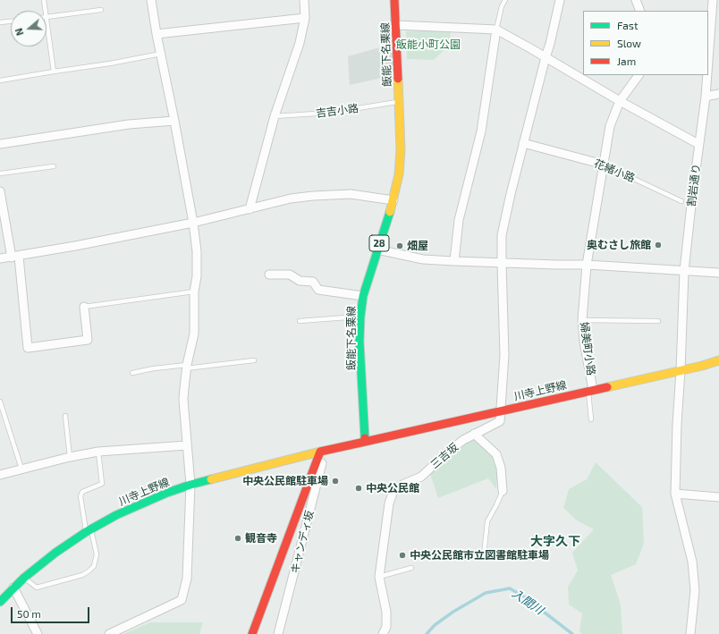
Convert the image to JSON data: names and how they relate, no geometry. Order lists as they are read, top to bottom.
{
  "streets": {
    "street": [
      "飯能下名栗線",
      "花緒小路",
      "割岩通り",
      "28",
      "婦美町小路",
      "川寺上野線",
      "三吉坂",
      "キャンディ坂"
    ],
    "lane": ["吉吉小路"]
  },
  "crossings": [
    ["飯能下名栗線", "吉吉小路"],
    ["飯能下名栗線", "川寺上野線"],
    ["花緒小路", "婦美町小路"],
    ["割岩通り", "川寺上野線"],
    ["婦美町小路", "川寺上野線"],
    ["川寺上野線", "三吉坂"],
    ["川寺上野線", "キャンディ坂"]
  ],
  "districts": ["大字久下"],
  "water": ["入間川"],
  "parks": ["飯能小町公園"],
  "places": [
    "奥むさし旅館",
    "畑屋",
    "中央公民館駐車場",
    "中央公民館",
    "観音寺",
    "中央公民館市立図書館駐車場"
  ],
  "legend": ["Fast", "Slow", "Jam"],
  "scale_bar": "50 m",
  "north": "left"
}
